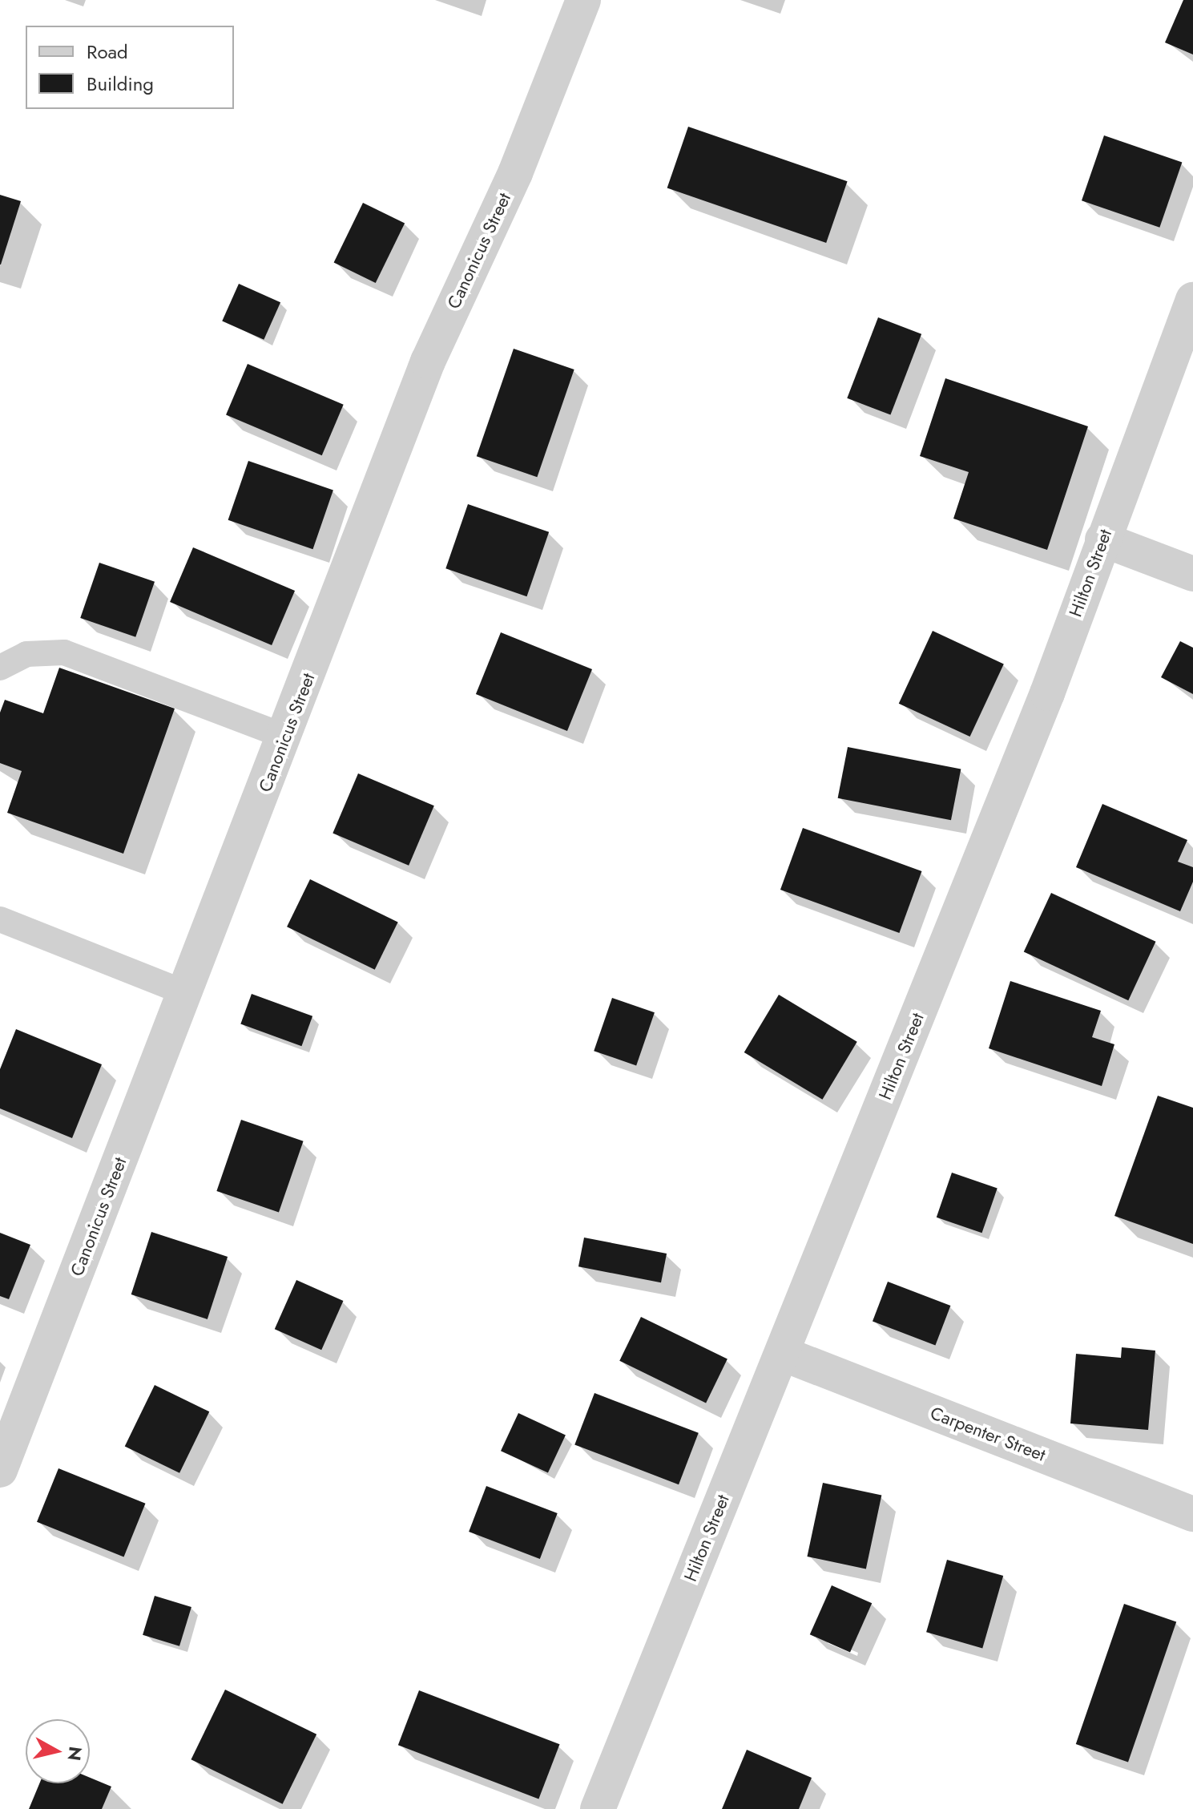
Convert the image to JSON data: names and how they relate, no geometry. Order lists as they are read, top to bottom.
{
  "streets": {
    "street": ["Canonicus Street", "Hilton Street", "Carpenter Street"]
  },
  "crossings": [
    ["Hilton Street", "Carpenter Street"]
  ],
  "legend": ["Road", "Building"],
  "north": "right"
}
